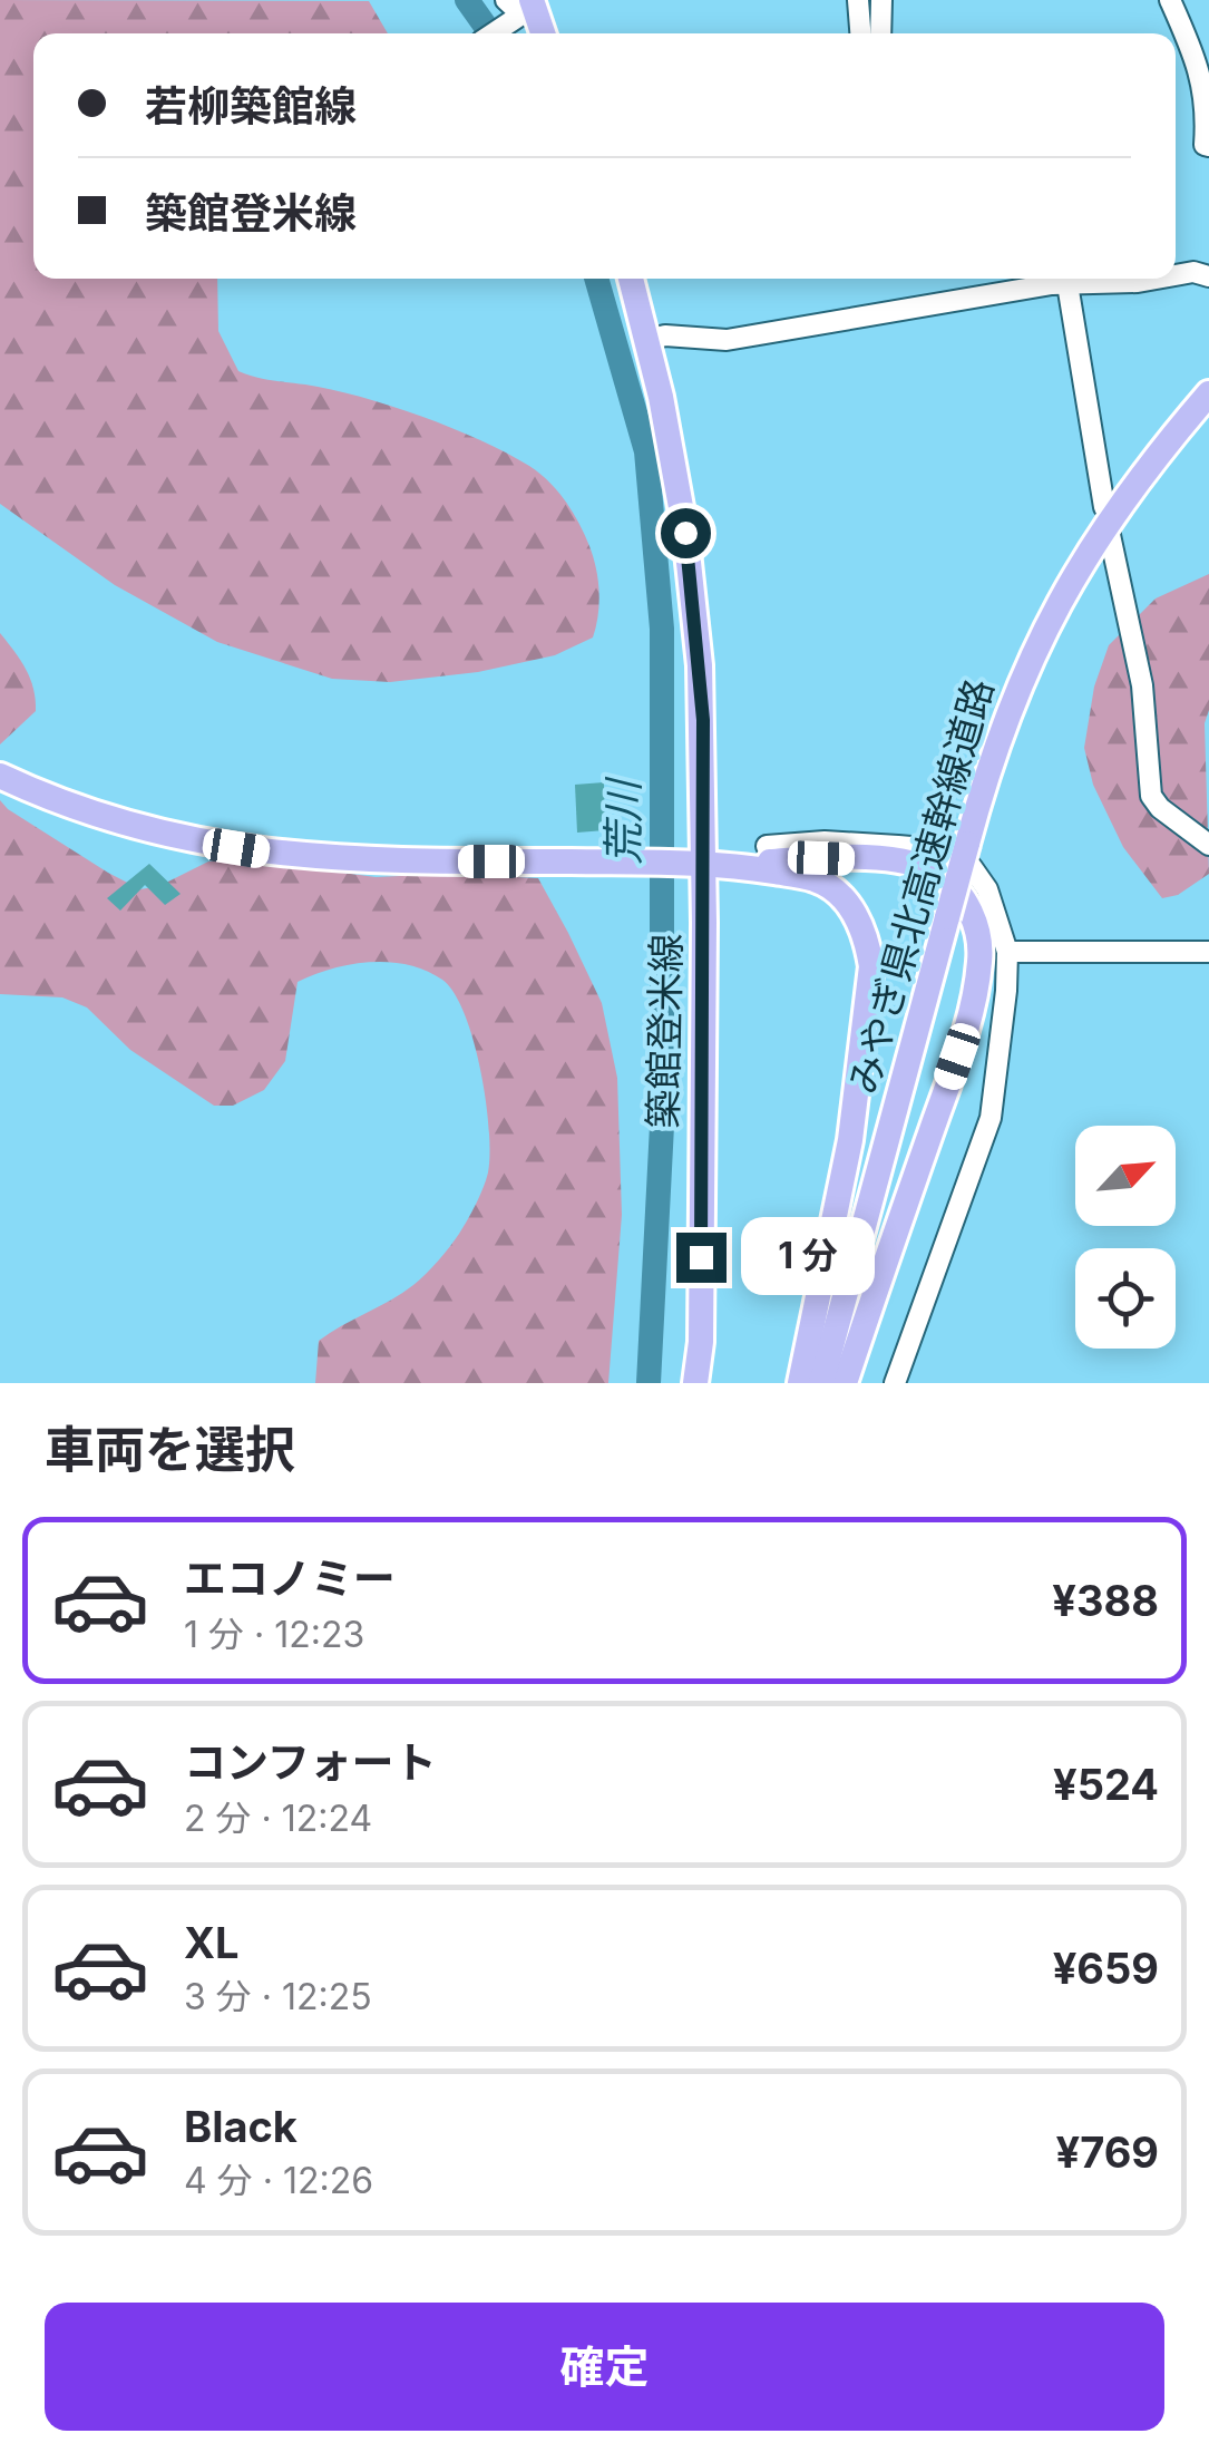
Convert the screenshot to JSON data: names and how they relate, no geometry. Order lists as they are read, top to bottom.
{
  "streets": {
    "main road": ["みやぎ県北高速幹線道路", "築館登米線"]
  },
  "water": ["荒川"],
  "north": "top right",
  "page": {
    "banner": ["若柳築館線", "築館登米線"],
    "bubble": "1 分",
    "heading": "車両を選択",
    "list": [
      {
        "name": "エコノミー",
        "note": "1 分 · 12:23",
        "value": "¥388"
      },
      {
        "name": "コンフォート",
        "note": "2 分 · 12:24",
        "value": "¥524"
      },
      {
        "name": "XL",
        "note": "3 分 · 12:25",
        "value": "¥659"
      },
      {
        "name": "Black",
        "note": "4 分 · 12:26",
        "value": "¥769"
      }
    ],
    "buttons": "確定"
  }
}
